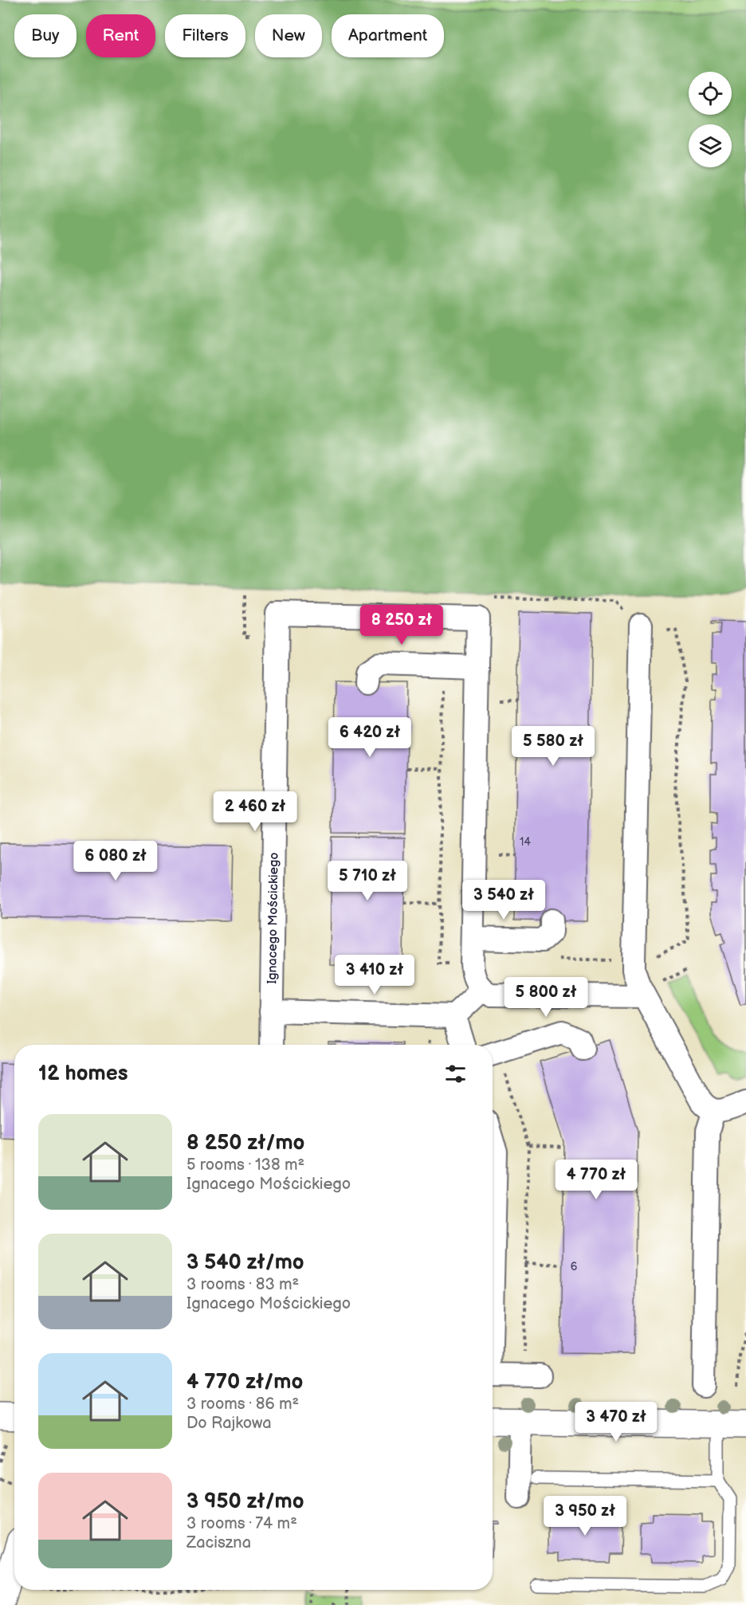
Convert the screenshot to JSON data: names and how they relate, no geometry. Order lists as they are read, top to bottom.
{
  "streets": {
    "street": ["Ignacego Mościckiego"]
  },
  "house_numbers": ["14", "6"],
  "page": {
    "chip": [
      "Buy",
      "Rent",
      "Filters",
      "New",
      "Apartment"
    ],
    "price": [
      "8 250 zł",
      "6 420 zł",
      "5 580 zł",
      "2 460 zł",
      "6 080 zł",
      "5 710 zł",
      "3 540 zł",
      "3 410 zł",
      "5 800 zł",
      "4 770 zł",
      "3 470 zł",
      "3 950 zł"
    ],
    "heading": "12 homes",
    "list": [
      {
        "name": "8 250 zł/mo",
        "note": "5 rooms · 138 m² · Ignacego Mościckiego"
      },
      {
        "name": "3 540 zł/mo",
        "note": "3 rooms · 83 m² · Ignacego Mościckiego"
      },
      {
        "name": "4 770 zł/mo",
        "note": "3 rooms · 86 m² · Do Rajkowa"
      },
      {
        "name": "3 950 zł/mo",
        "note": "3 rooms · 74 m² · Zaciszna"
      }
    ]
  }
}
